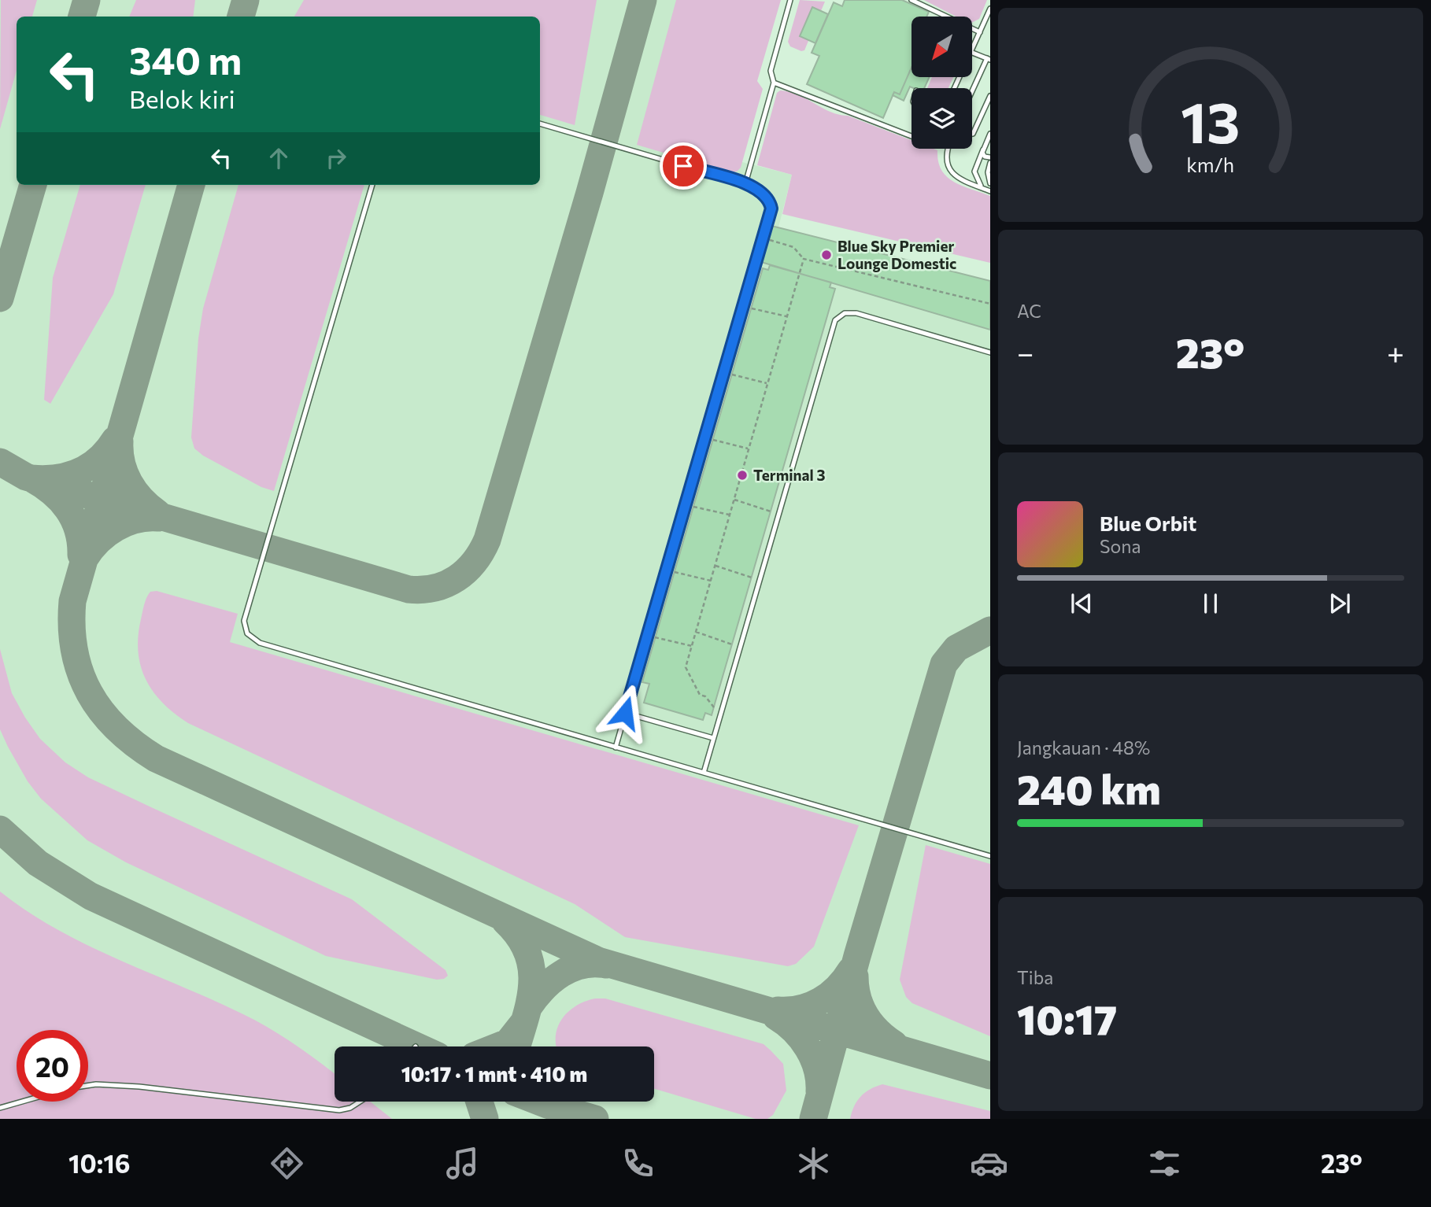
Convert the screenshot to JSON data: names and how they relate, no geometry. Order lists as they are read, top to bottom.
{
  "places": ["Blue Sky Premier Lounge Domestic", "Terminal 3"],
  "north": "bottom left",
  "page": {
    "turn": ["340 m", "Belok kiri"],
    "tile": [
      "AC",
      ["Jangkauan · 48%", "240 km"],
      ["Tiba", "10:17"]
    ],
    "heat": ["−", "23°", "+"],
    "song": ["Blue Orbit", "Sona"],
    "limit": "20",
    "trip": "10:17 · 1 mnt · 410 m",
    "tabs": ["10:16", "23°"],
    "gauge": ["13", "km/h"]
  }
}
